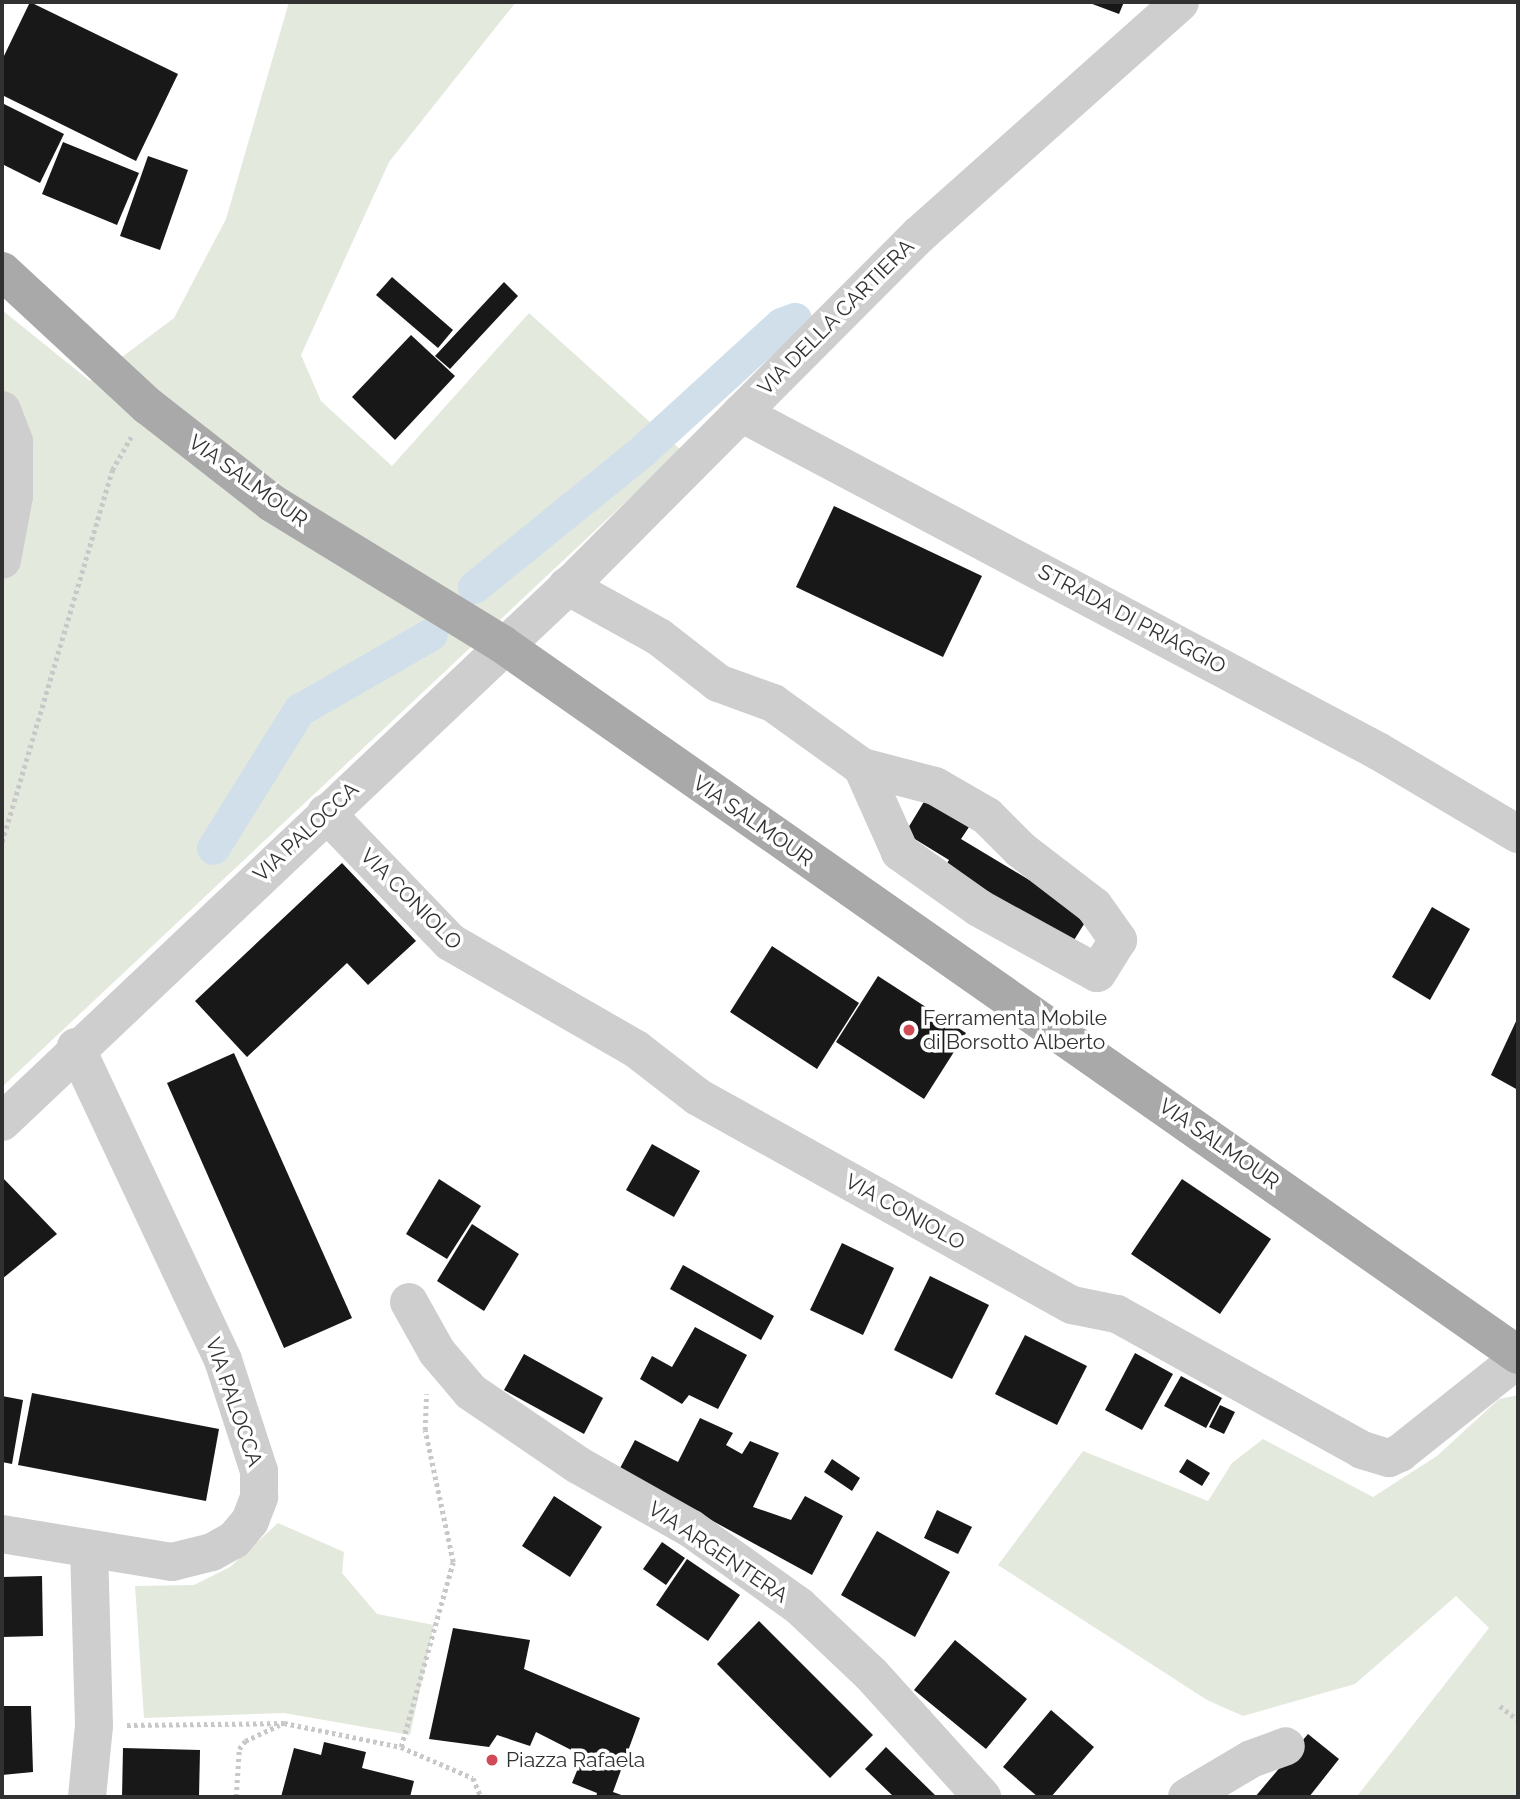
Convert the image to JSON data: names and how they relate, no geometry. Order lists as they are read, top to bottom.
{
  "streets": {
    "main road": ["VIA SALMOUR"],
    "street": [
      "VIA DELLA CARTIERA",
      "STRADA DI PRIAGGIO",
      "VIA PALOCCA",
      "VIA CONIOLO",
      "VIA ARGENTERA"
    ]
  },
  "crossings": [
    ["VIA DELLA CARTIERA", "VIA SALMOUR"],
    ["VIA DELLA CARTIERA", "STRADA DI PRIAGGIO"],
    ["VIA DELLA CARTIERA", "VIA PALOCCA"],
    ["VIA SALMOUR", "VIA PALOCCA"],
    ["VIA SALMOUR", "VIA CONIOLO"],
    ["VIA PALOCCA", "VIA CONIOLO"]
  ],
  "places": ["Ferramenta Mobile di Borsotto Alberto", "Piazza Rafaela"]
}
